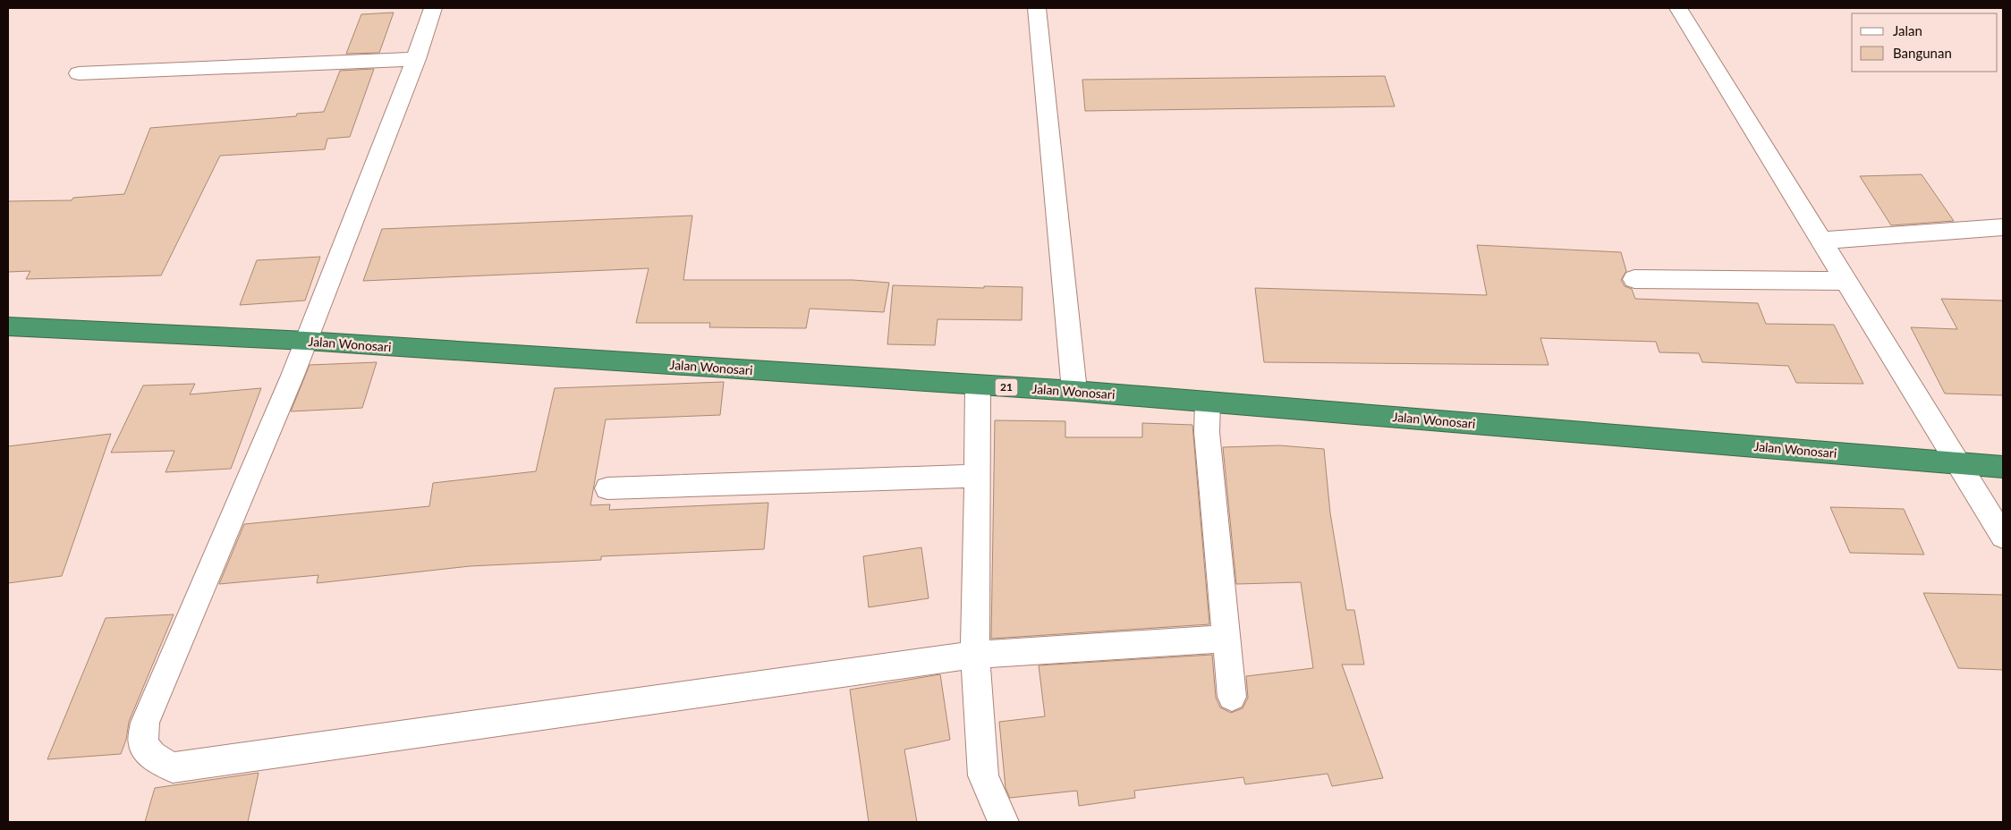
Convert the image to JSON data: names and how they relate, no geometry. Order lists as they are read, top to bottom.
{
  "streets": {
    "highway": ["Jalan Wonosari", "21"]
  },
  "legend": ["Jalan", "Bangunan"]
}
